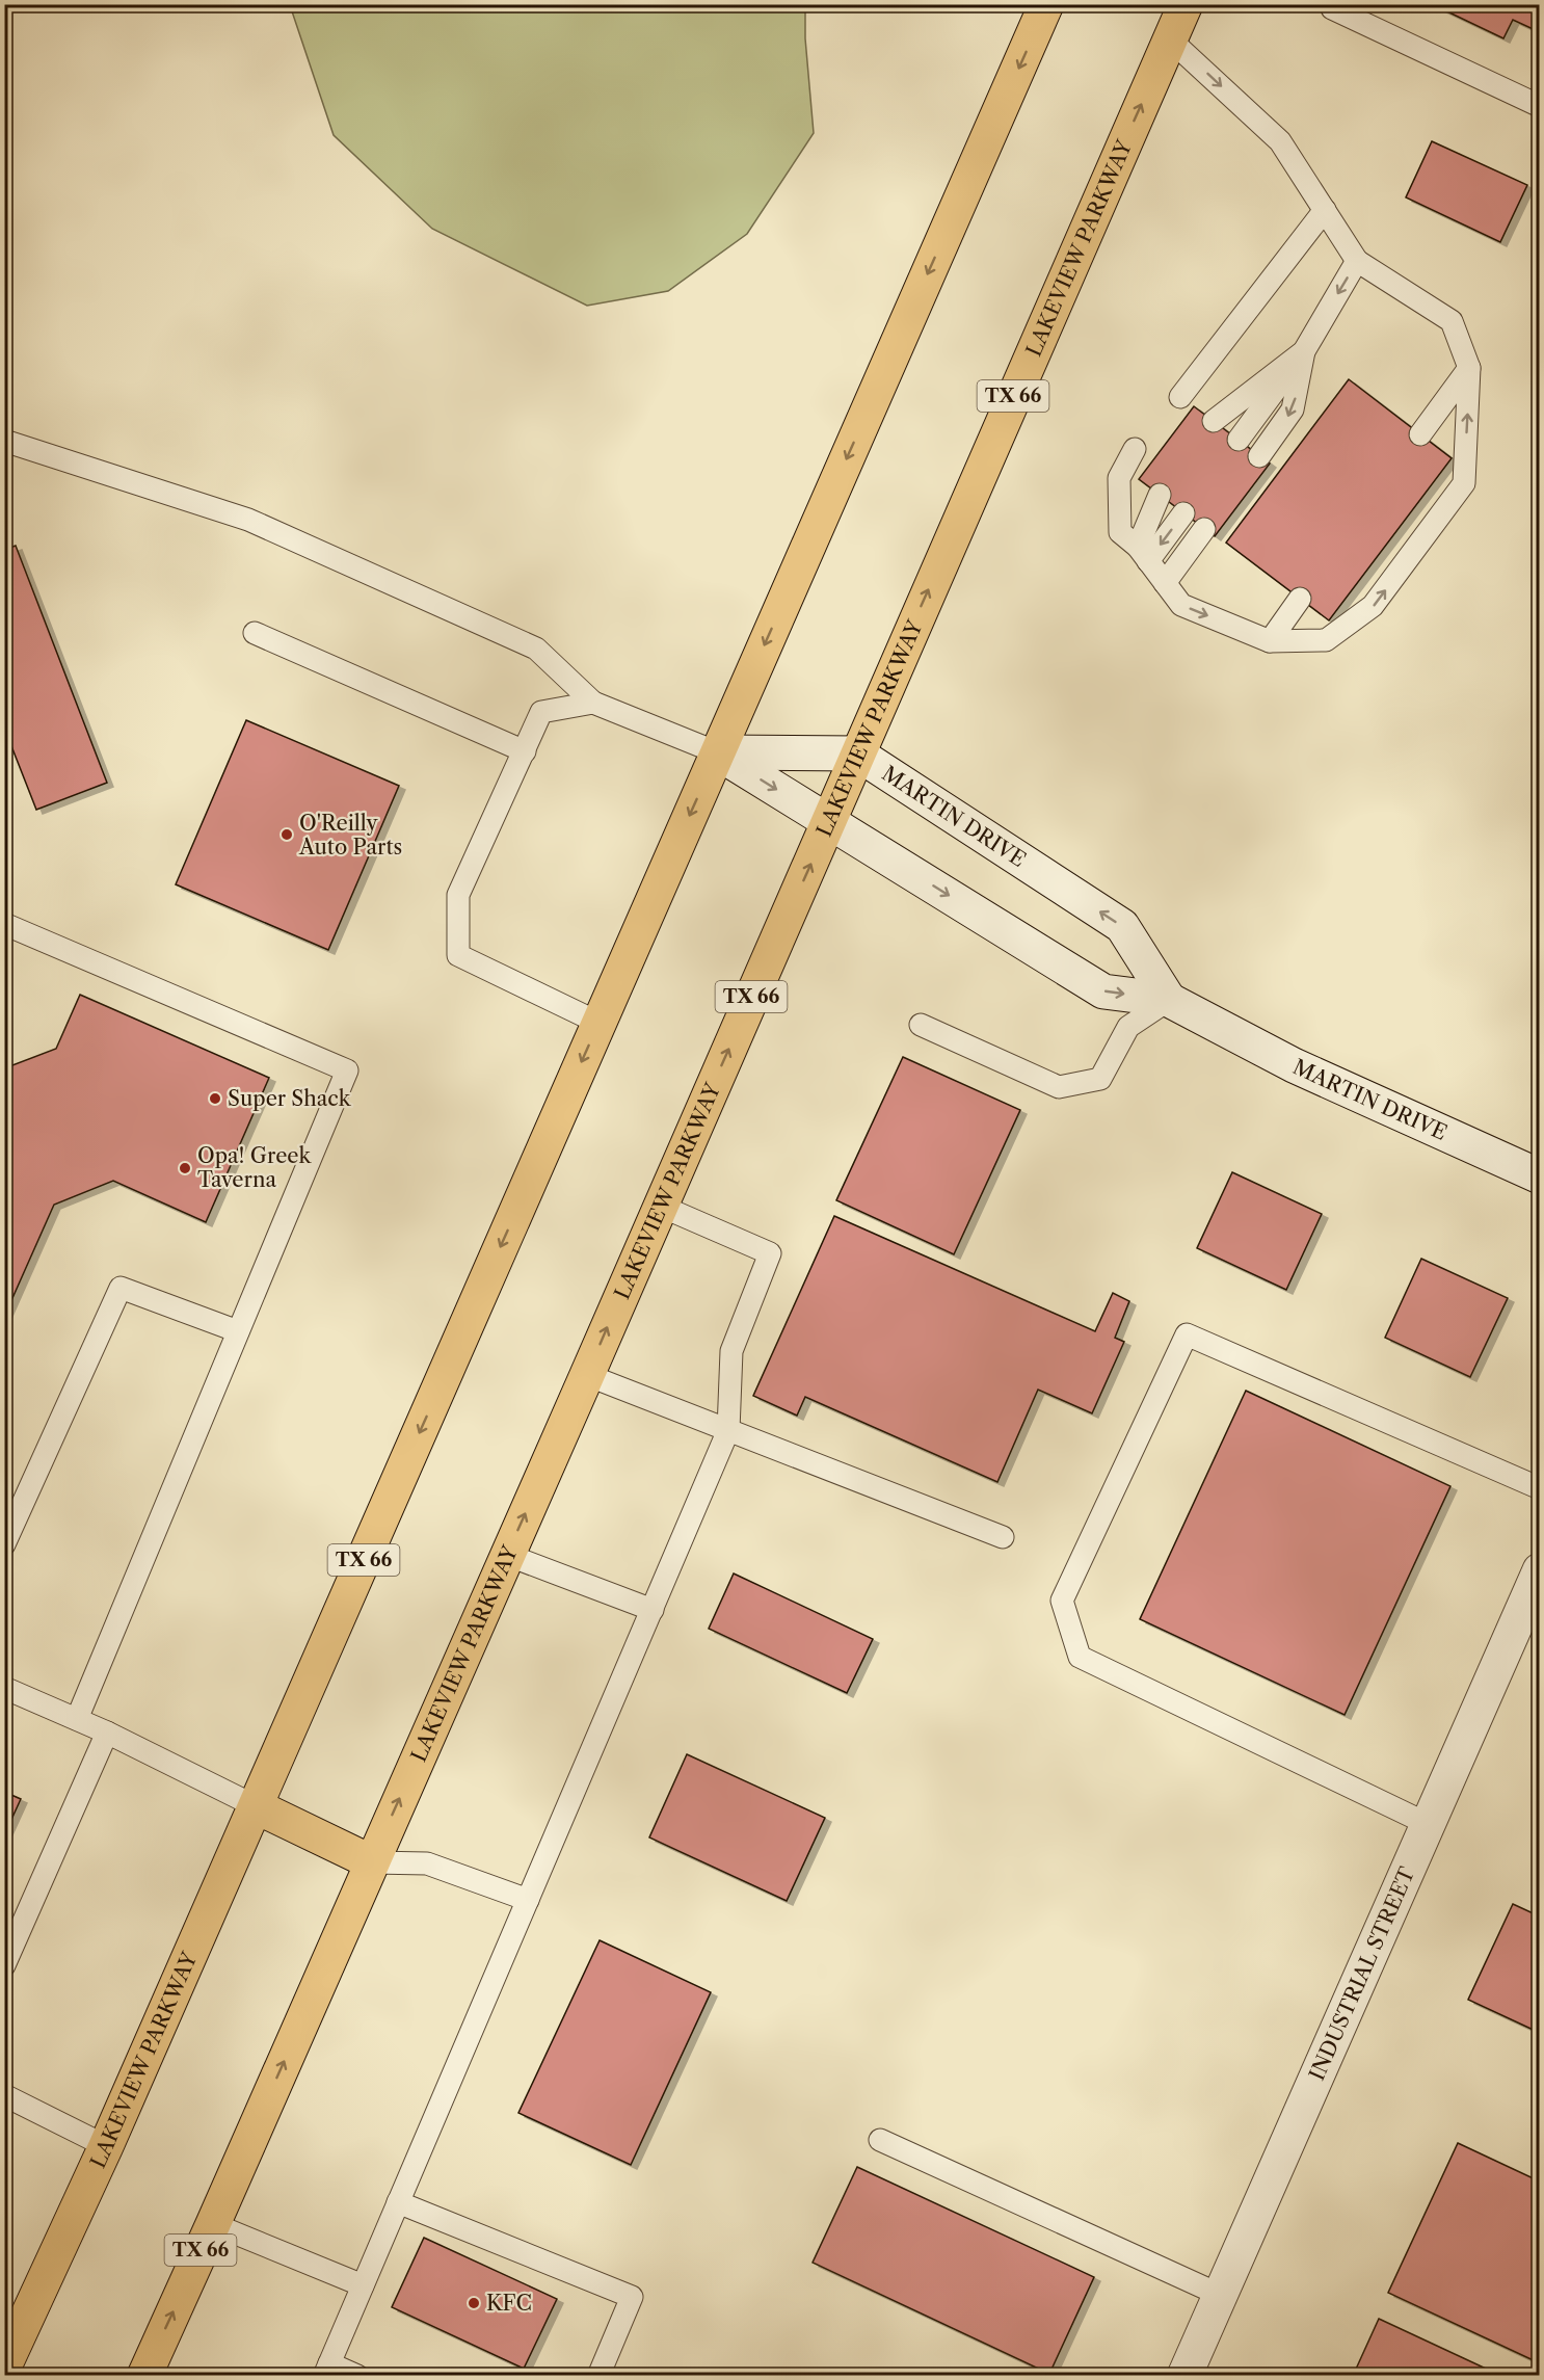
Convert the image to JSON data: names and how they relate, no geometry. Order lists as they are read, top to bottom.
{
  "streets": {
    "main road": ["LAKEVIEW PARKWAY", "TX 66"],
    "street": ["MARTIN DRIVE", "INDUSTRIAL STREET"]
  },
  "crossings": [
    ["LAKEVIEW PARKWAY", "MARTIN DRIVE"]
  ],
  "places": [
    "O'Reilly Auto Parts",
    "Super Shack",
    "Opa! Greek Taverna",
    "KFC"
  ]
}
